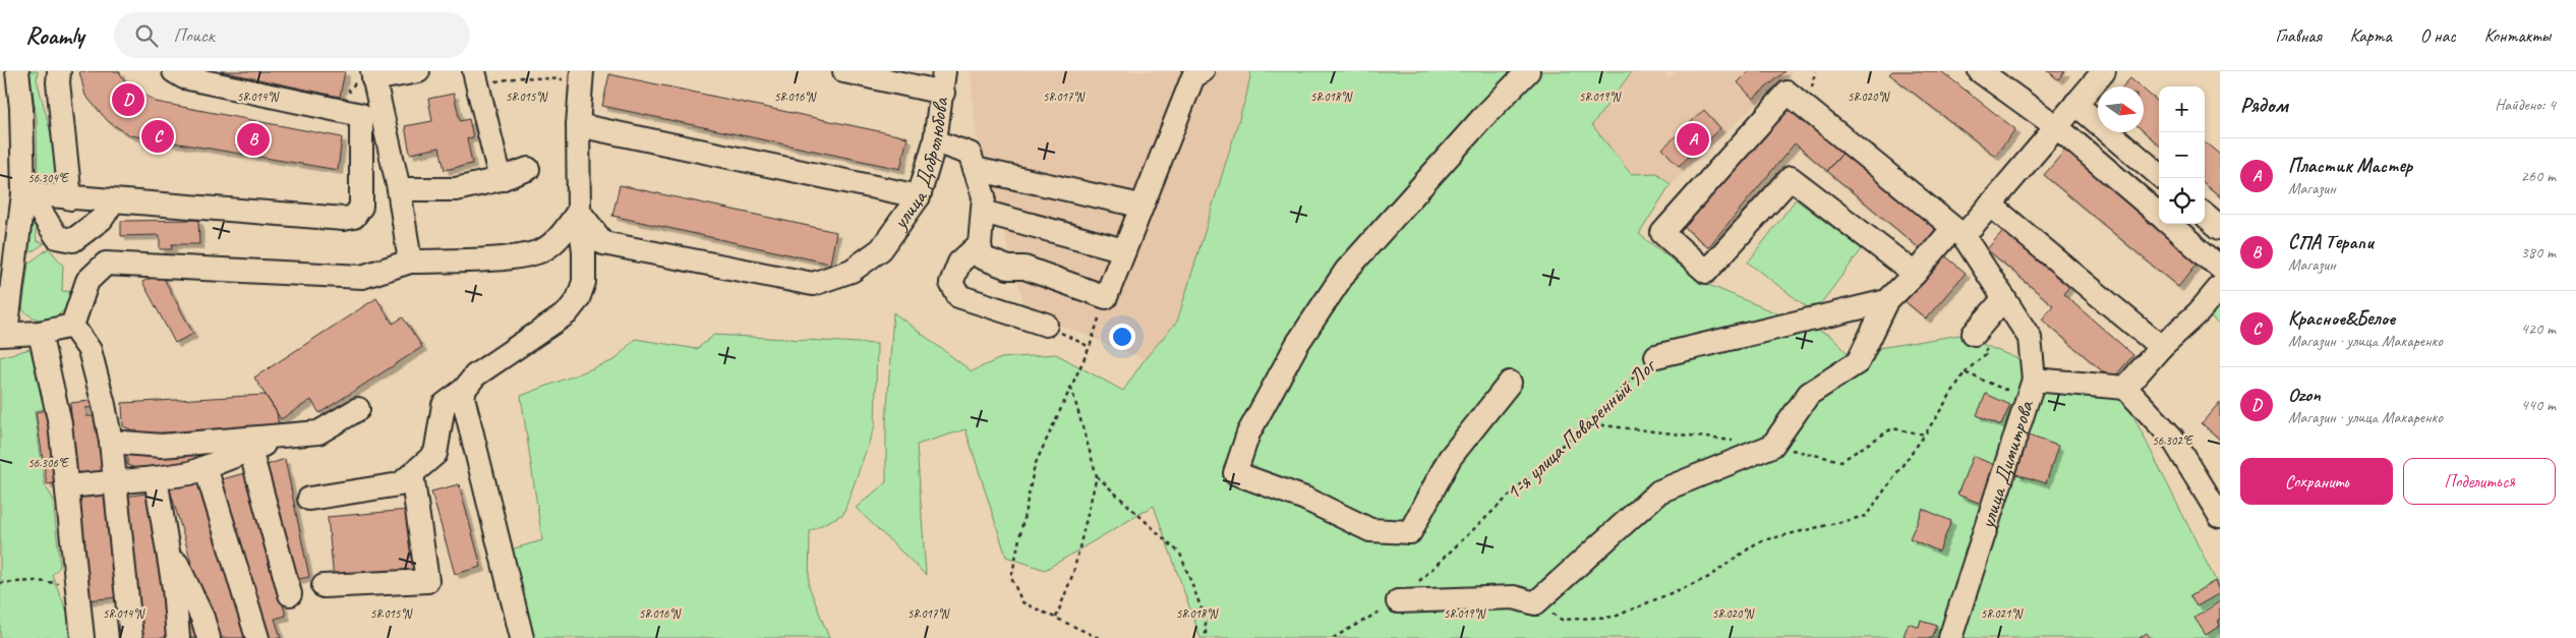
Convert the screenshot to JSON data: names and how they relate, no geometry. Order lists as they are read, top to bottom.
{
  "streets": {
    "street": ["улица Добролюбова", "1-я улица Поваренный Лог", "улица Димитрова"]
  },
  "north": "right",
  "page": {
    "header": "Roamly",
    "search": "Поиск",
    "nav": [
      "Главная",
      "Карта",
      "О нас",
      "Контакты"
    ],
    "heading": ["Рядом", "Найдено: 4"],
    "pins": [
      "D",
      "C",
      "A",
      "B"
    ],
    "map_buttons": ["+", "−"],
    "list": [
      {
        "mark": "A",
        "name": "Пластик Мастер",
        "note": "Магазин",
        "value": "260 m"
      },
      {
        "mark": "B",
        "name": "СПА Терапи",
        "note": "Магазин",
        "value": "380 m"
      },
      {
        "mark": "C",
        "name": "Красное&Белое",
        "note": "Магазин · улица Макаренко",
        "value": "420 m"
      },
      {
        "mark": "D",
        "name": "Ozon",
        "note": "Магазин · улица Макаренко",
        "value": "440 m"
      }
    ],
    "buttons": ["Сохранить", "Поделиться"]
  },
  "coordinates": [
    "58.014°N",
    "58.015°N",
    "58.016°N",
    "58.018°N",
    "58.020°N",
    "58.017°N",
    "58.019°N",
    "56.304°E",
    "56.302°E",
    "56.306°E",
    "58.021°N"
  ]
}
